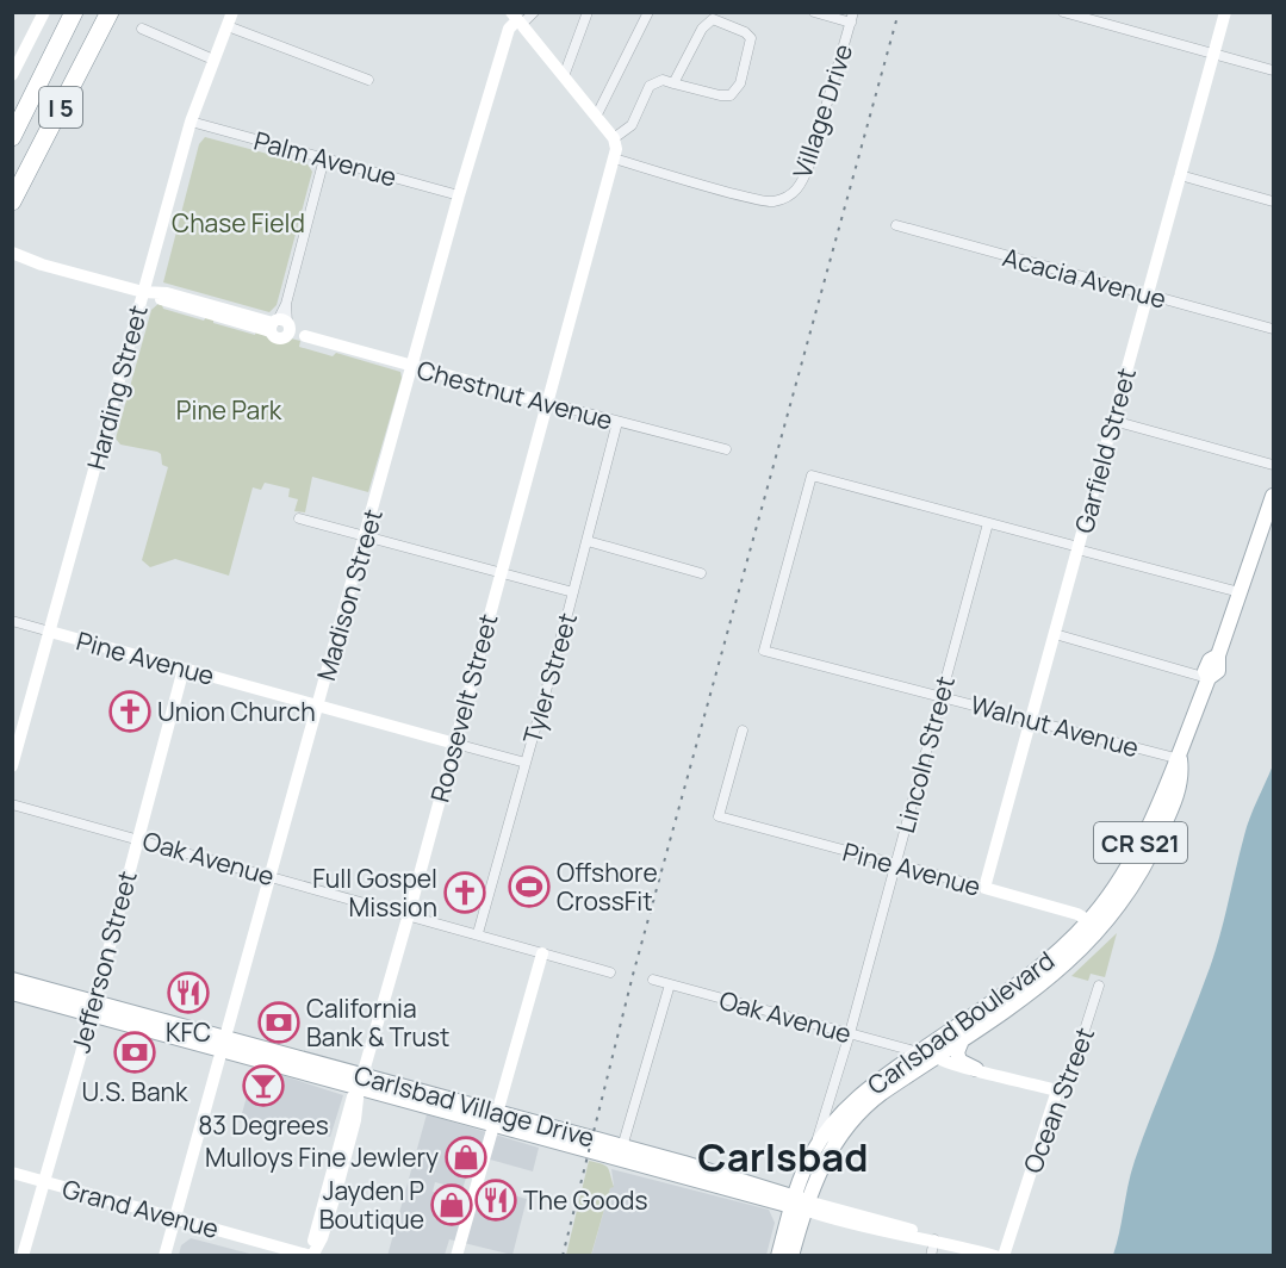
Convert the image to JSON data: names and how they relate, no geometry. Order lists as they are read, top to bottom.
{
  "streets": {
    "highway": ["I 5"],
    "main road": ["CR S21", "Carlsbad Boulevard", "Carlsbad Village Drive"],
    "street": [
      "Village Drive",
      "Palm Avenue",
      "Acacia Avenue",
      "Harding Street",
      "Chestnut Avenue",
      "Garfield Street",
      "Madison Street",
      "Pine Avenue",
      "Tyler Street",
      "Roosevelt Street",
      "Walnut Avenue",
      "Lincoln Street",
      "Oak Avenue",
      "Jefferson Street",
      "Ocean Street",
      "Grand Avenue"
    ]
  },
  "crossings": [
    ["Village Drive", "Roosevelt Street"],
    ["Palm Avenue", "Harding Street"],
    ["Palm Avenue", "Madison Street"],
    ["Acacia Avenue", "Garfield Street"],
    ["Harding Street", "Chestnut Avenue"],
    ["Harding Street", "Pine Avenue"],
    ["Chestnut Avenue", "Madison Street"],
    ["Chestnut Avenue", "Tyler Street"],
    ["Chestnut Avenue", "Roosevelt Street"],
    ["Garfield Street", "Pine Avenue"],
    ["Garfield Street", "Walnut Avenue"],
    ["Madison Street", "Pine Avenue"],
    ["Madison Street", "Oak Avenue"],
    ["Madison Street", "Carlsbad Village Drive"],
    ["Madison Street", "Grand Avenue"],
    ["Pine Avenue", "Tyler Street"],
    ["Pine Avenue", "Roosevelt Street"],
    ["Pine Avenue", "Lincoln Street"],
    ["Pine Avenue", "Jefferson Street"],
    ["Pine Avenue", "Carlsbad Boulevard"],
    ["Tyler Street", "Oak Avenue"],
    ["Roosevelt Street", "Oak Avenue"],
    ["Roosevelt Street", "Carlsbad Village Drive"],
    ["Roosevelt Street", "Grand Avenue"],
    ["Walnut Avenue", "Lincoln Street"],
    ["Walnut Avenue", "Carlsbad Boulevard"],
    ["Lincoln Street", "Oak Avenue"],
    ["Lincoln Street", "Carlsbad Boulevard"],
    ["Oak Avenue", "Jefferson Street"],
    ["Oak Avenue", "Carlsbad Boulevard"],
    ["Jefferson Street", "Carlsbad Village Drive"],
    ["Jefferson Street", "Grand Avenue"],
    ["Carlsbad Boulevard", "Carlsbad Village Drive"]
  ],
  "districts": ["Carlsbad"],
  "parks": ["Chase Field", "Pine Park"],
  "places": {
    "church": ["Union Church", "Full Gospel Mission"],
    "sports": ["Offshore CrossFit"],
    "restaurant": ["KFC", "The Goods"],
    "bank": ["California Bank & Trust", "U.S. Bank"],
    "bar": ["83 Degrees"],
    "shop": ["Mulloys Fine Jewlery", "Jayden P Boutique"]
  }
}
